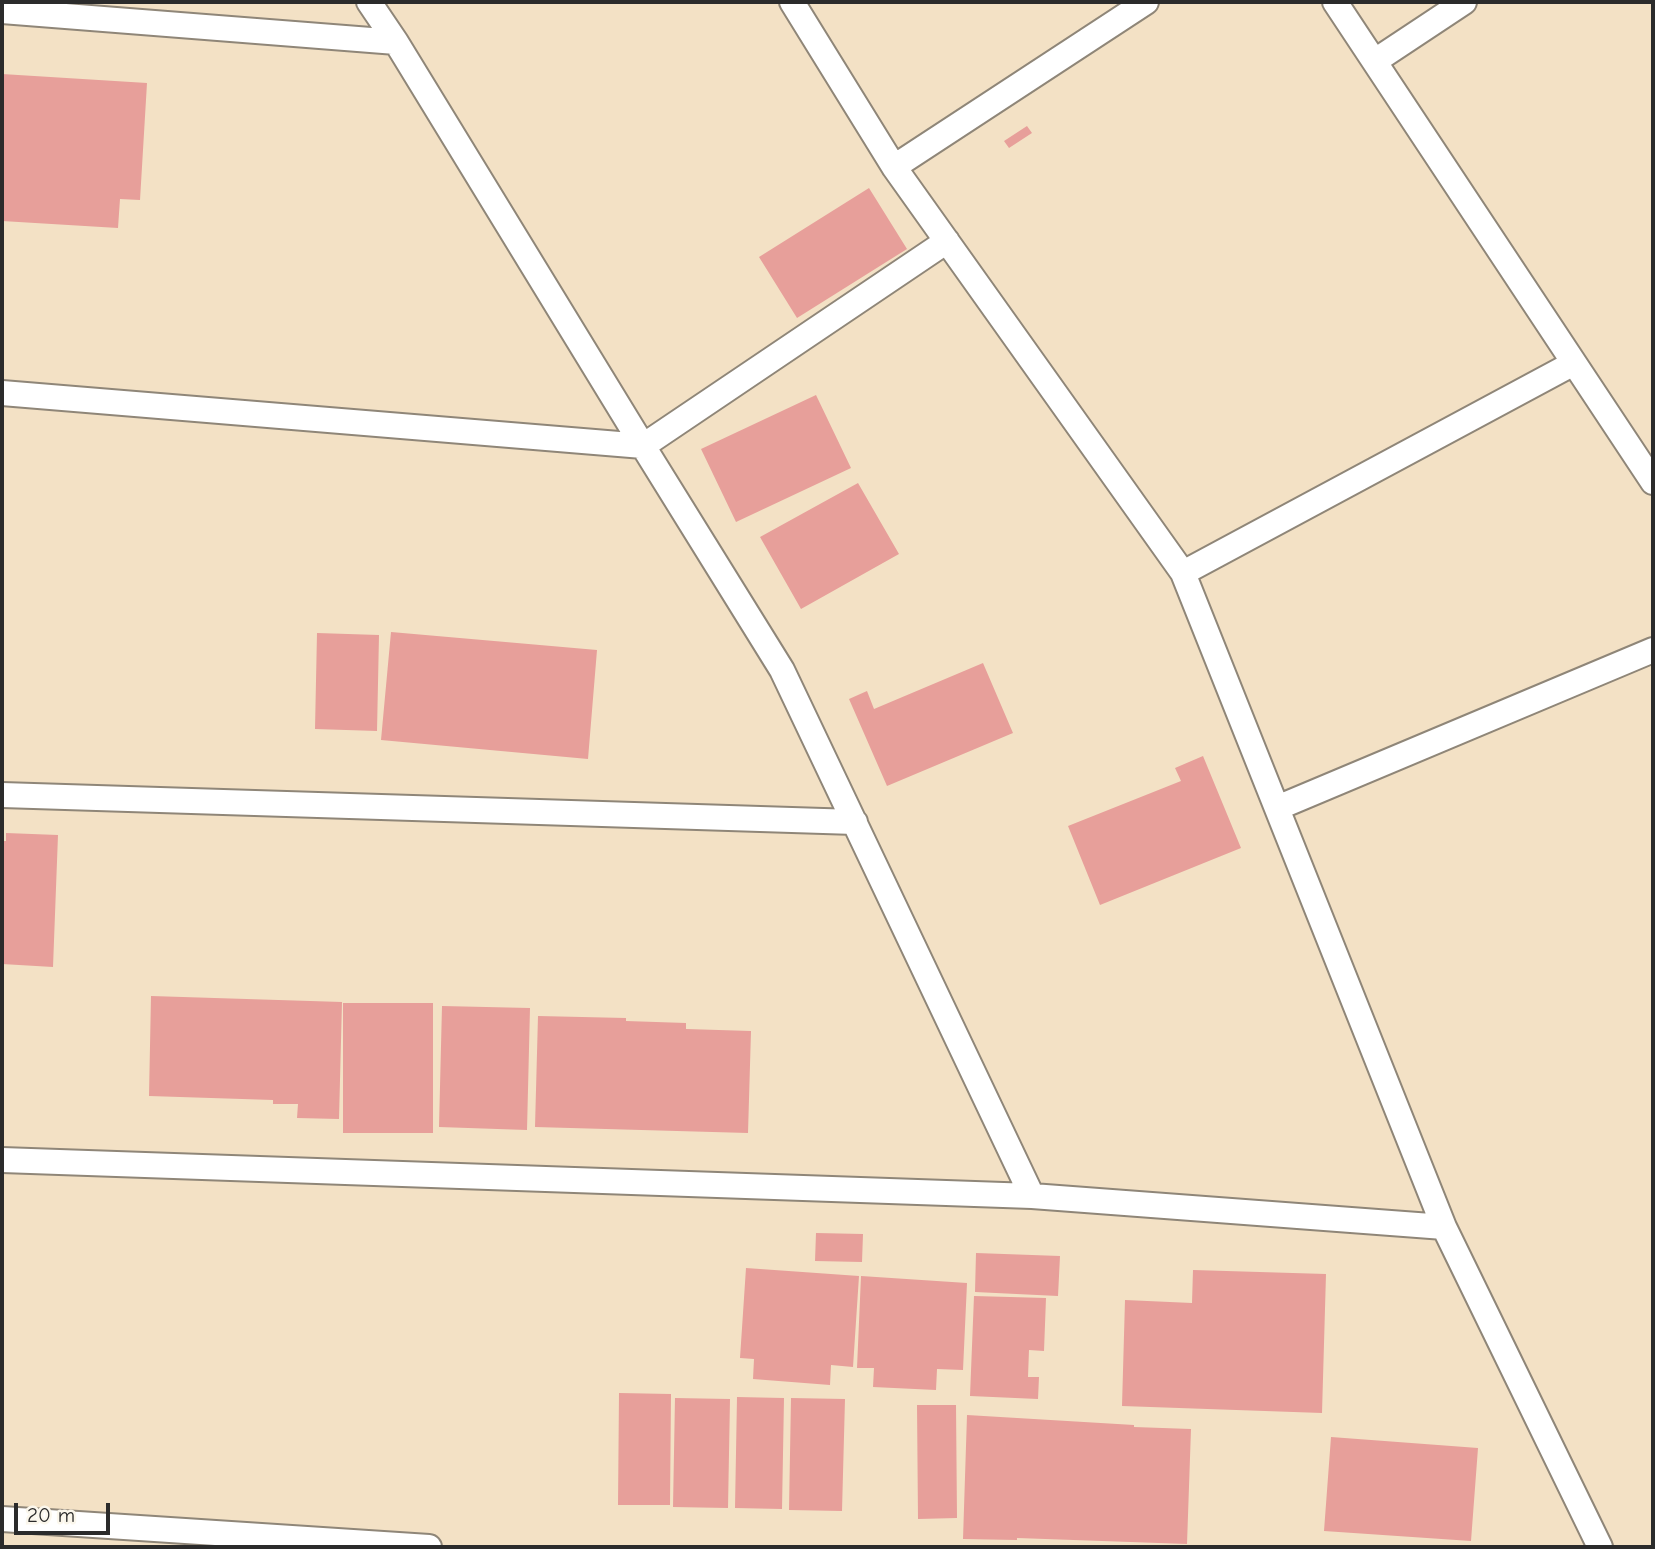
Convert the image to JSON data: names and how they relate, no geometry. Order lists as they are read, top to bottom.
{
  "scale_bar": "20 m"
}
